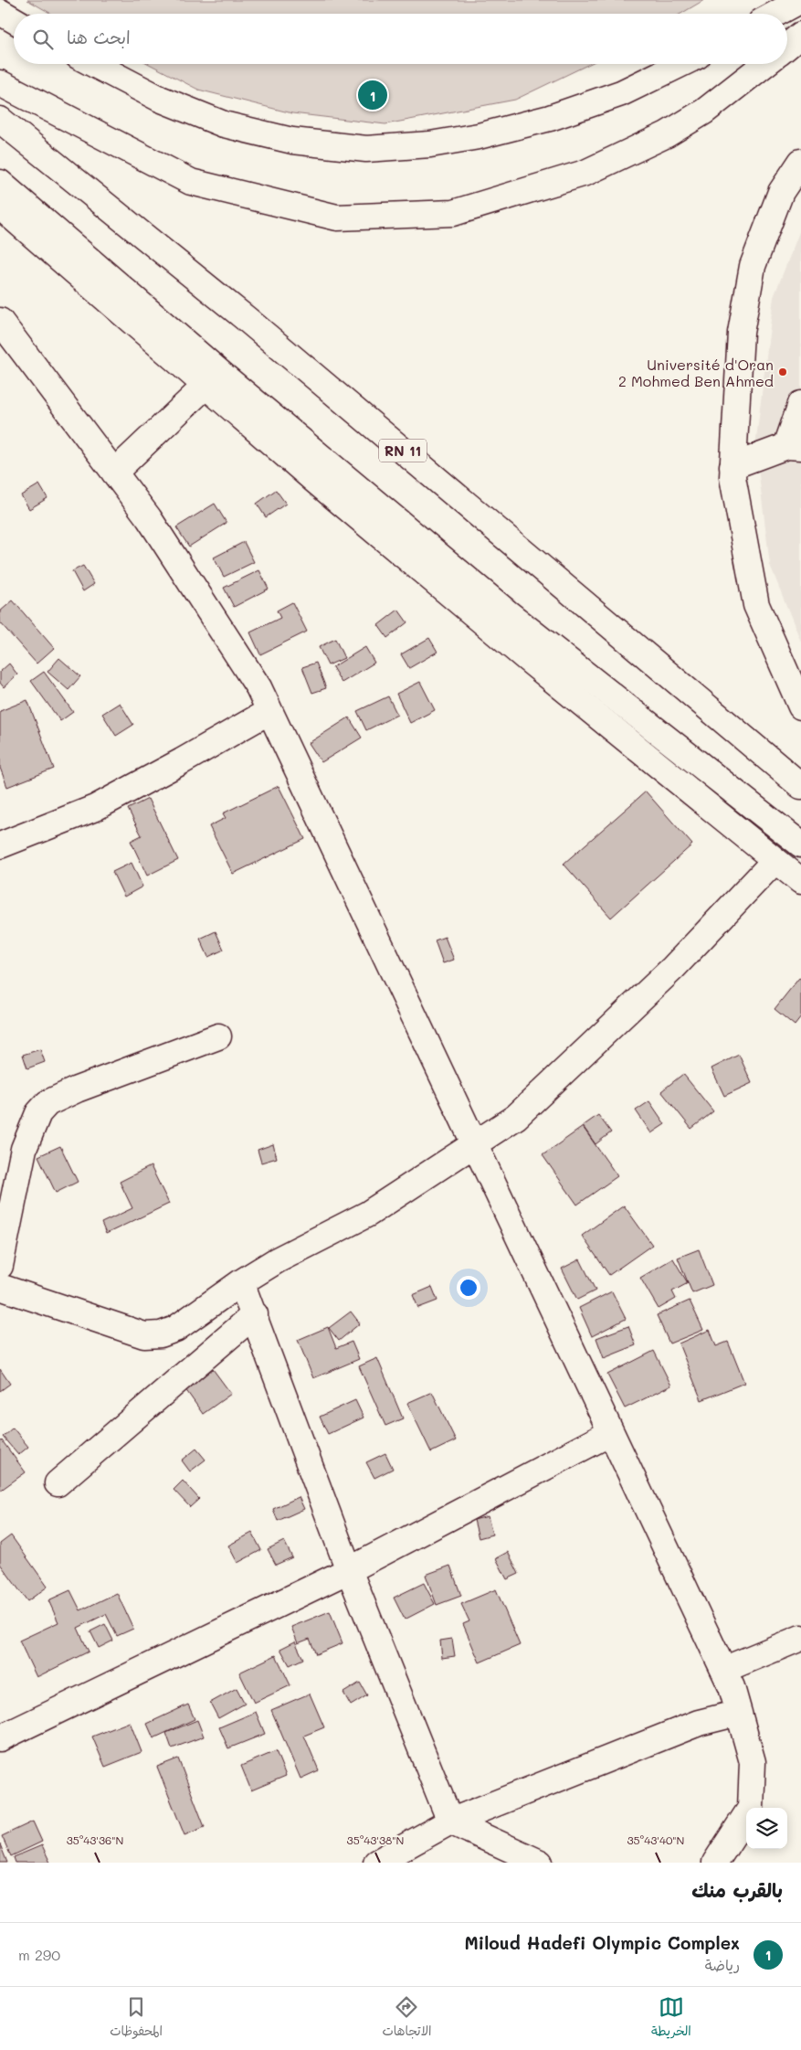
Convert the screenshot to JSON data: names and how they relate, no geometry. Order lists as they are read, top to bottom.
{
  "streets": {
    "main road": ["RN 11"]
  },
  "places": ["Université d'Oran 2 Mohmed Ben Ahmed"],
  "page": {
    "search": "ابحث هنا",
    "pins": "1",
    "heading": "بالقرب منك",
    "list": [
      {
        "mark": "1",
        "name": "Miloud Hadefi Olympic Complex",
        "note": "رياضة",
        "value": "290 m"
      }
    ],
    "nav": ["الخريطة", "الاتجاهات", "المحفوظات"]
  },
  "coordinates": ["35°43'36\"N", "35°43'38\"N", "35°43'40\"N"]
}
